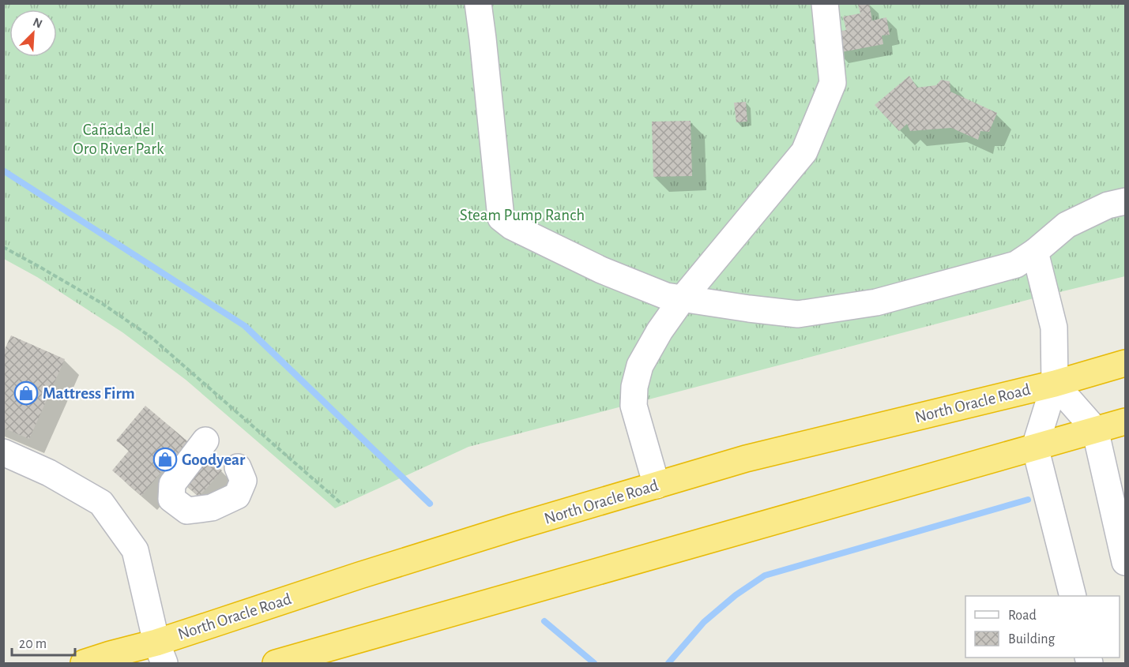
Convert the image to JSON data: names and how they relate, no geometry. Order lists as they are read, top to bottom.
{
  "streets": {
    "highway": ["North Oracle Road"]
  },
  "parks": ["Cañada del Oro River Park", "Steam Pump Ranch"],
  "places": {
    "shop": ["Mattress Firm", "Goodyear"]
  },
  "legend": ["Road", "Building"],
  "scale_bar": "20 m",
  "north": "top right"
}
